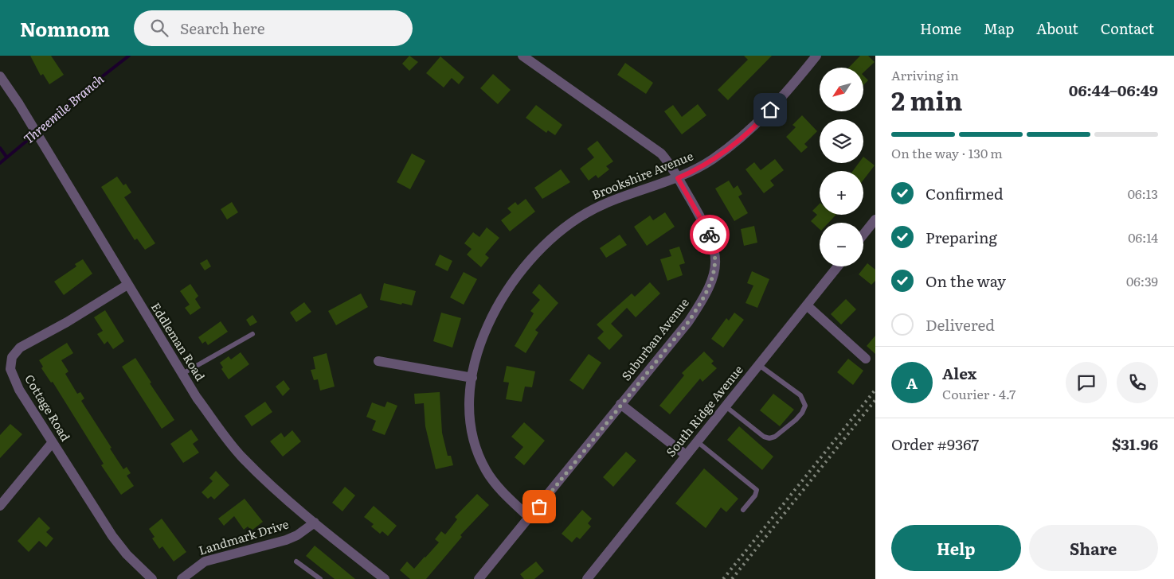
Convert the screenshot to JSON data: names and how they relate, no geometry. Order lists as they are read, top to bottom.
{
  "streets": {
    "street": [
      "Brookshire Avenue",
      "Suburban Avenue",
      "Eddleman Road",
      "Cottage Road",
      "South Ridge Avenue",
      "Landmark Drive"
    ]
  },
  "crossings": [
    ["Brookshire Avenue", "Suburban Avenue"],
    ["Eddleman Road", "Cottage Road"],
    ["Eddleman Road", "Landmark Drive"]
  ],
  "water": ["Threemile Branch"],
  "north": "bottom left",
  "page": {
    "header": "Nomnom",
    "search": "Search here",
    "nav": [
      "Home",
      "Map",
      "About",
      "Contact"
    ],
    "heading": ["2 min", "Arriving in", "06:44–06:49"],
    "panel": [
      "Alex",
      "Courier · 4.7",
      "Order #9367",
      "$31.96"
    ],
    "map_buttons": ["+", "−"],
    "bar": "On the way · 130 m",
    "list": [
      ["Confirmed", "06:13"],
      ["Preparing", "06:14"],
      ["On the way", "06:39"],
      "Delivered"
    ],
    "round": "A",
    "buttons": ["Help", "Share"]
  }
}
